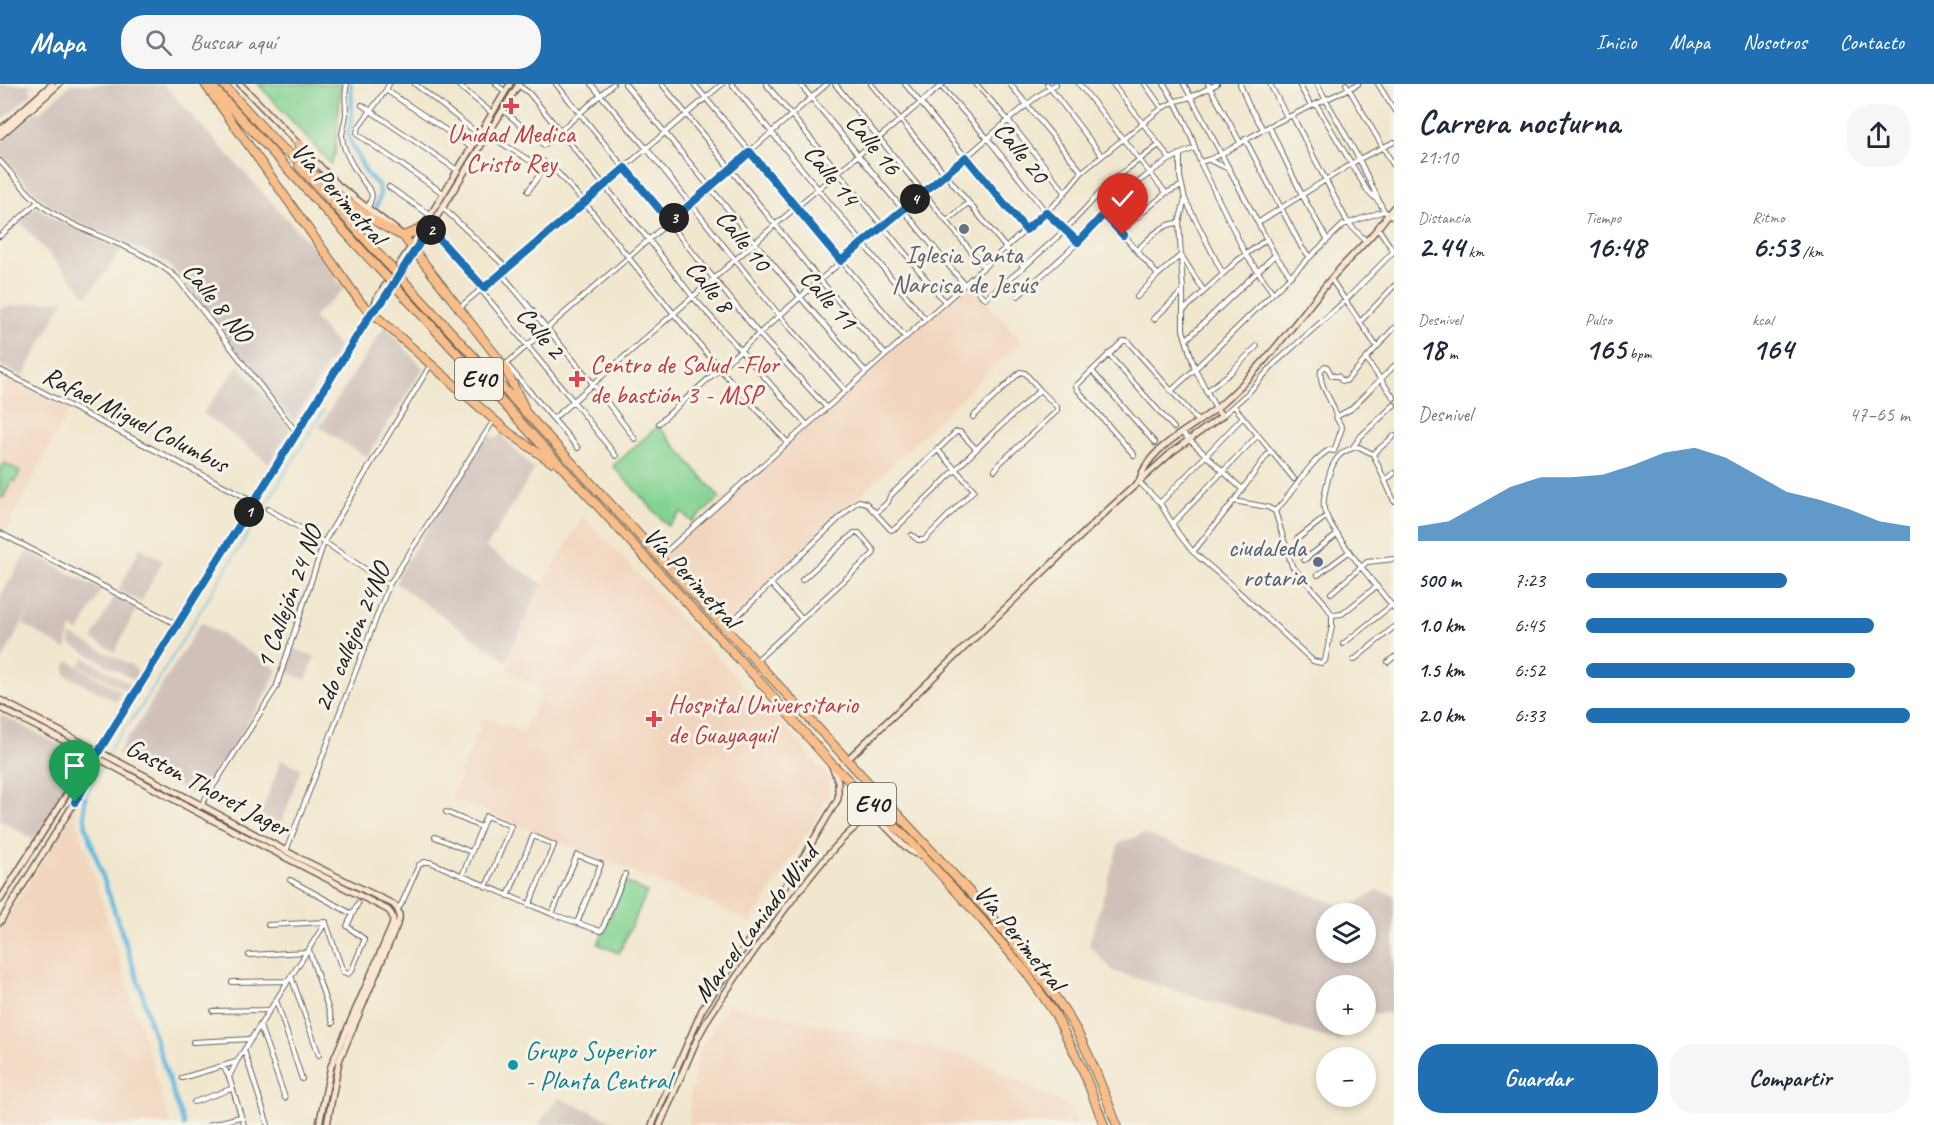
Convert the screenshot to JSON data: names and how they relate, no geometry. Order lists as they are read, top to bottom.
{
  "streets": {
    "highway": ["Vía Perimetral", "E40"],
    "street": [
      "Calle 16",
      "Calle 20",
      "Calle 14",
      "Calle 10",
      "Calle 8",
      "Calle 11",
      "Calle 8 NO",
      "Calle 2",
      "Rafael Miguel Columbus",
      "1 Callejón 24 NO",
      "2do callejon 24NO",
      "Gaston Thoret Jager",
      "Marcel Laniado Wind"
    ]
  },
  "crossings": [
    ["Vía Perimetral", "Marcel Laniado Wind"],
    ["1 Callejón 24 NO", "Gaston Thoret Jager"],
    ["2do callejon 24NO", "Gaston Thoret Jager"]
  ],
  "places": {
    "health": ["Unidad Medica Cristo Rey", "Centro de Salud -Flor de bastión 3 - MSP", "Hospital Universitario de Guayaquil"],
    "other": ["Iglesia Santa Narcisa de Jesús", "ciudaleda rotaria", "Grupo Superior - Planta Central"]
  },
  "page": {
    "header": "Mapa",
    "search": "Buscar aquí",
    "nav": [
      "Inicio",
      "Mapa",
      "Nosotros",
      "Contacto"
    ],
    "heading": ["Carrera nocturna", "21:10"],
    "pins": [
      "4",
      "3",
      "2",
      "1"
    ],
    "stats": [
      ["Distancia", "2.44 km"],
      ["Tiempo", "16:48"],
      ["Ritmo", "6:53 /km"],
      ["Desnivel", "18 m"],
      ["Pulso", "165 bpm"],
      ["kcal", "164"]
    ],
    "chart": ["Desnivel", "47–65 m"],
    "list": [
      {
        "name": "500 m",
        "note": "7:23"
      },
      {
        "name": "1.0 km",
        "note": "6:45"
      },
      {
        "name": "1.5 km",
        "note": "6:52"
      },
      {
        "name": "2.0 km",
        "note": "6:33"
      }
    ],
    "map_buttons": ["+", "−"],
    "buttons": ["Guardar", "Compartir"]
  }
}
